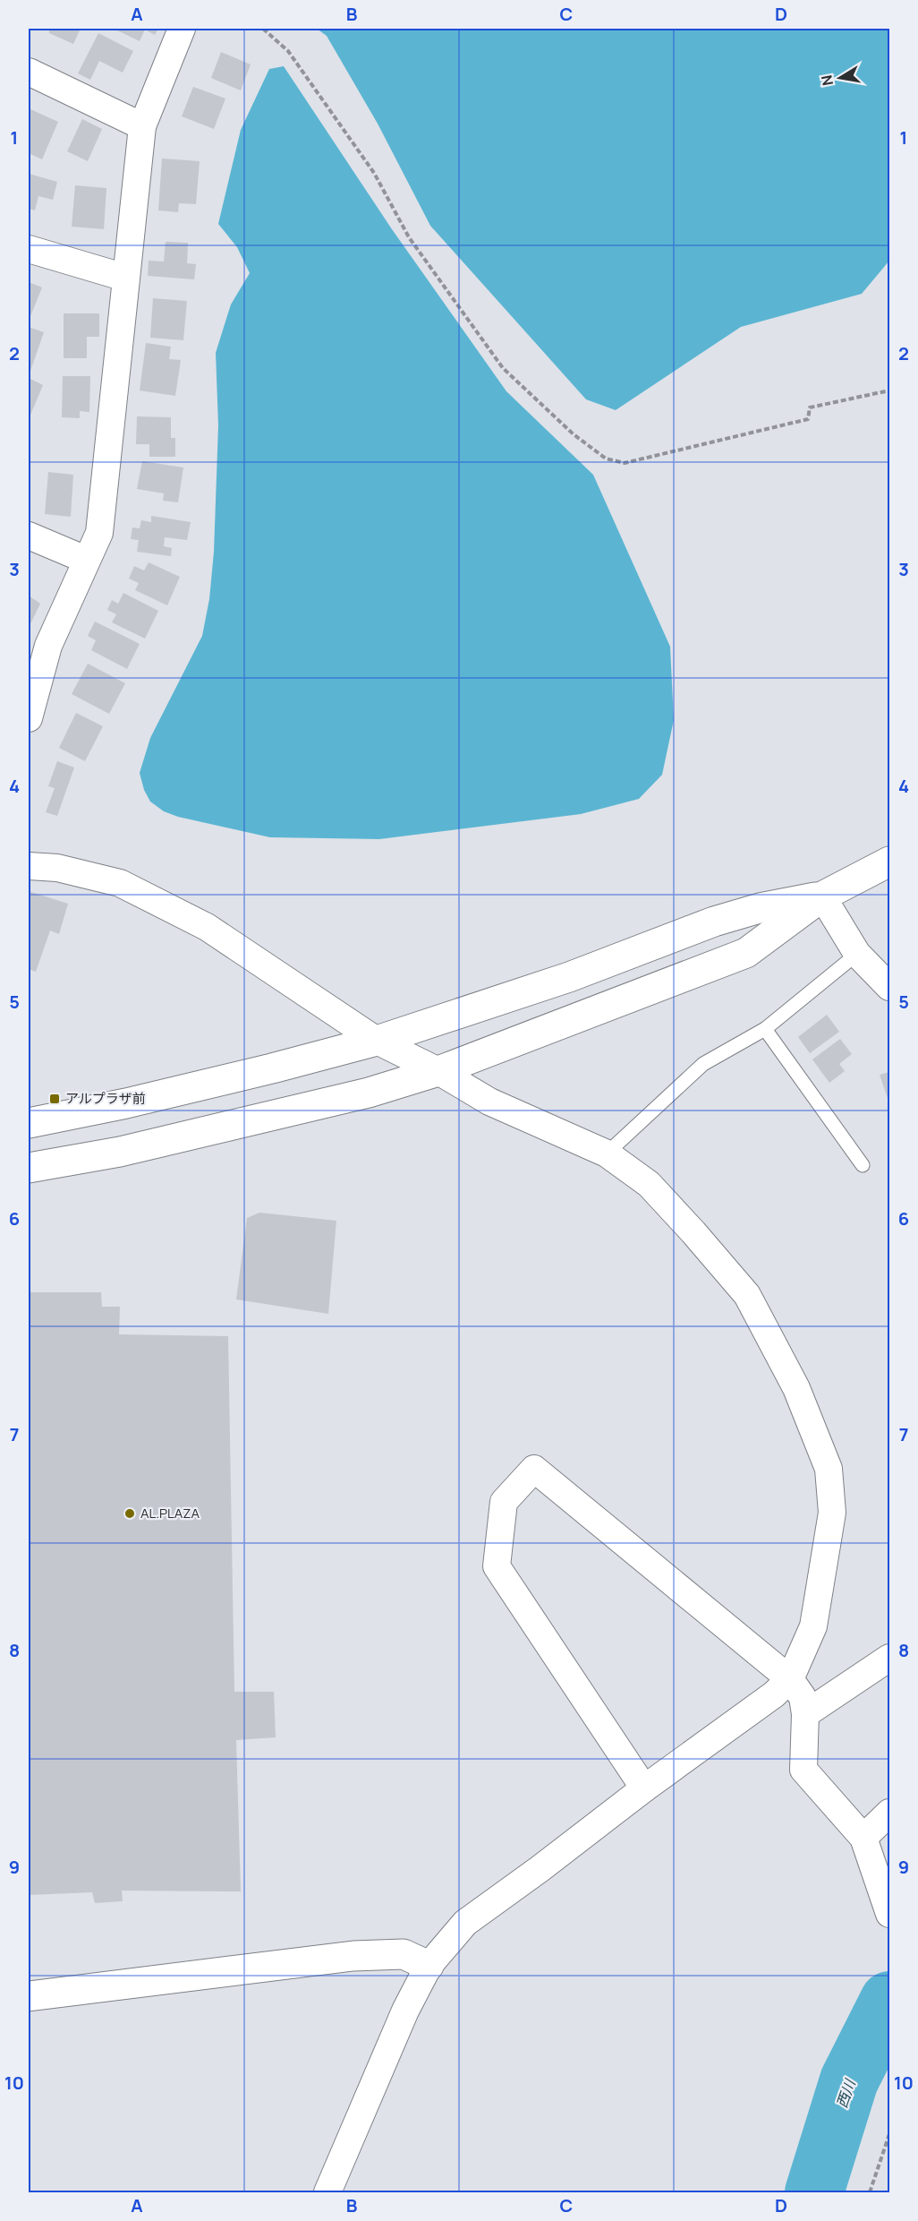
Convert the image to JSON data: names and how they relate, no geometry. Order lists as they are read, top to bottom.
{
  "water": ["西川"],
  "places": {
    "transit": ["アルプラザ前"],
    "other": ["AL.PLAZA"]
  },
  "north": "left",
  "grid": {
    "columns": [
      "A",
      "B",
      "C",
      "D"
    ],
    "rows": [
      "1",
      "2",
      "3",
      "4",
      "5",
      "6",
      "7",
      "8",
      "9",
      "10"
    ]
  }
}
